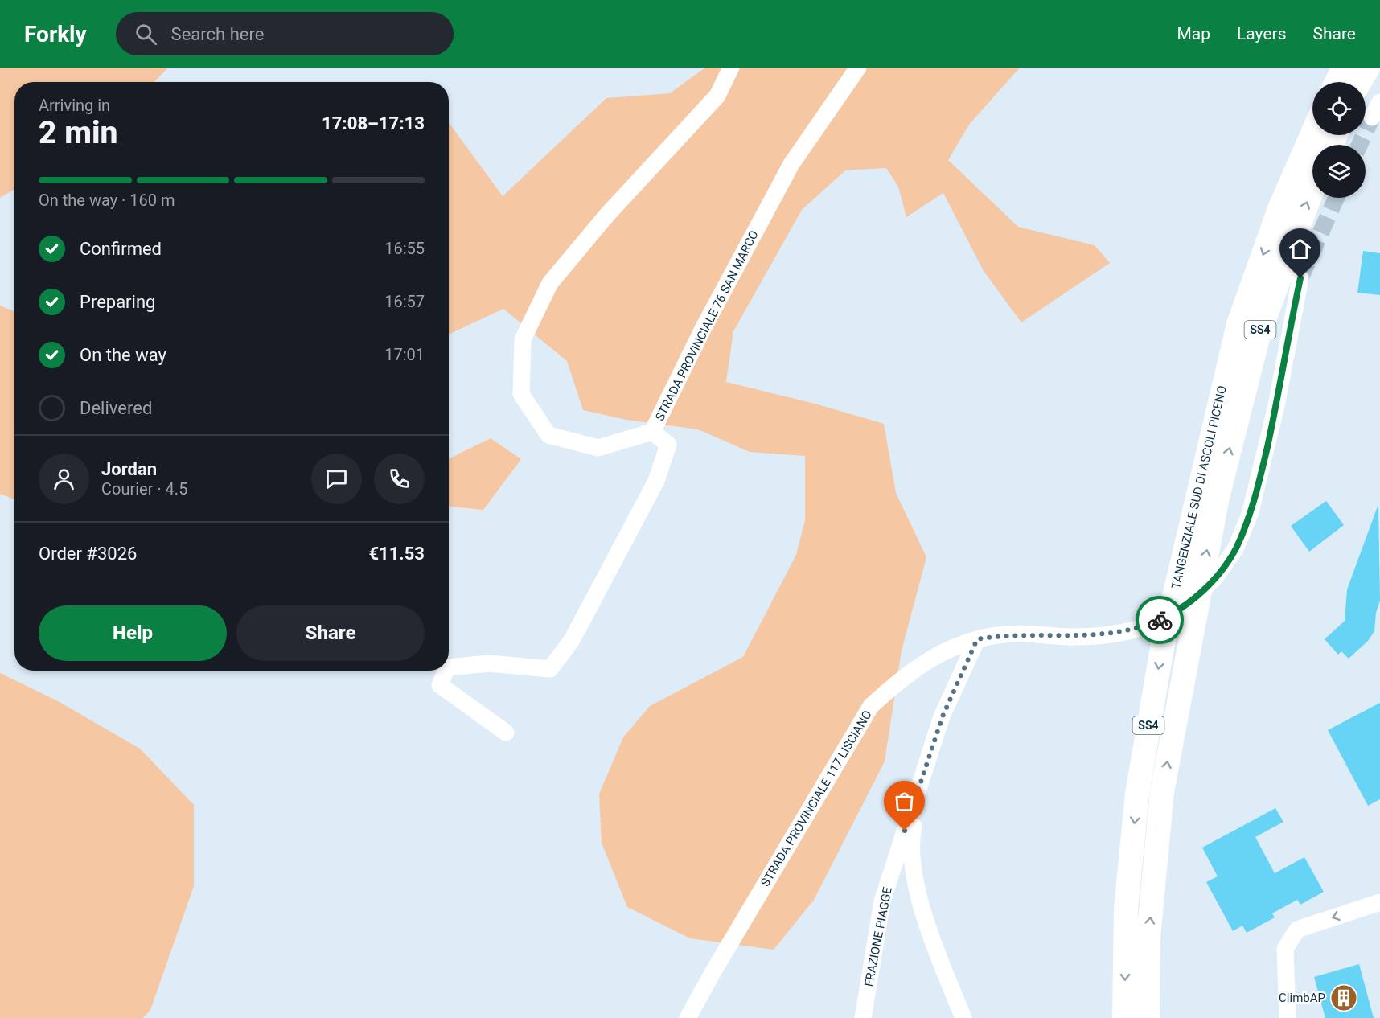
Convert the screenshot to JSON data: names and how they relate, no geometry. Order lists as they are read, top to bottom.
{
  "streets": {
    "highway": ["SS4", "TANGENZIALE SUD DI ASCOLI PICENO"],
    "street": ["STRADA PROVINCIALE 76 SAN MARCO", "STRADA PROVINCIALE 117 LISCIANO", "FRAZIONE PIAGGE"]
  },
  "crossings": [
    ["STRADA PROVINCIALE 117 LISCIANO", "FRAZIONE PIAGGE"]
  ],
  "places": {
    "building": ["ClimbAP"]
  },
  "page": {
    "header": "Forkly",
    "search": "Search here",
    "nav": ["Map", "Layers", "Share"],
    "heading": ["2 min", "Arriving in", "17:08–17:13"],
    "panel": [
      "Jordan",
      "Courier · 4.5",
      "Order #3026",
      "€11.53"
    ],
    "bar": "On the way · 160 m",
    "list": [
      ["Confirmed", "16:55"],
      ["Preparing", "16:57"],
      ["On the way", "17:01"],
      "Delivered"
    ],
    "buttons": ["Help", "Share"]
  }
}
